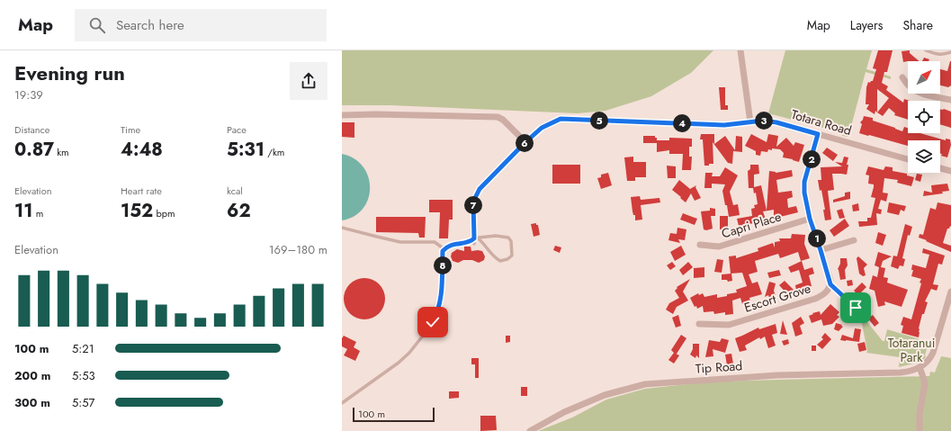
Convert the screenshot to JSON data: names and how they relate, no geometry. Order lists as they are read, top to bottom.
{
  "streets": {
    "street": [
      "Totara Road",
      "Capri Place",
      "Escort Grove",
      "Tip Road"
    ]
  },
  "parks": ["Totaranui Park"],
  "scale_bar": "100 m",
  "north": "top right",
  "page": {
    "header": "Map",
    "search": "Search here",
    "nav": ["Map", "Layers", "Share"],
    "heading": ["Evening run", "19:39"],
    "stats": [
      ["Distance", "0.87 km"],
      ["Time", "4:48"],
      ["Pace", "5:31 /km"],
      ["Elevation", "11 m"],
      ["Heart rate", "152 bpm"],
      ["kcal", "62"]
    ],
    "pins": [
      "3",
      "5",
      "4",
      "6",
      "2",
      "7",
      "1",
      "8"
    ],
    "chart": ["Elevation", "169–180 m"],
    "list": [
      {
        "name": "100 m",
        "note": "5:21"
      },
      {
        "name": "200 m",
        "note": "5:53"
      },
      {
        "name": "300 m",
        "note": "5:57"
      }
    ],
    "scale": "100 m"
  }
}
